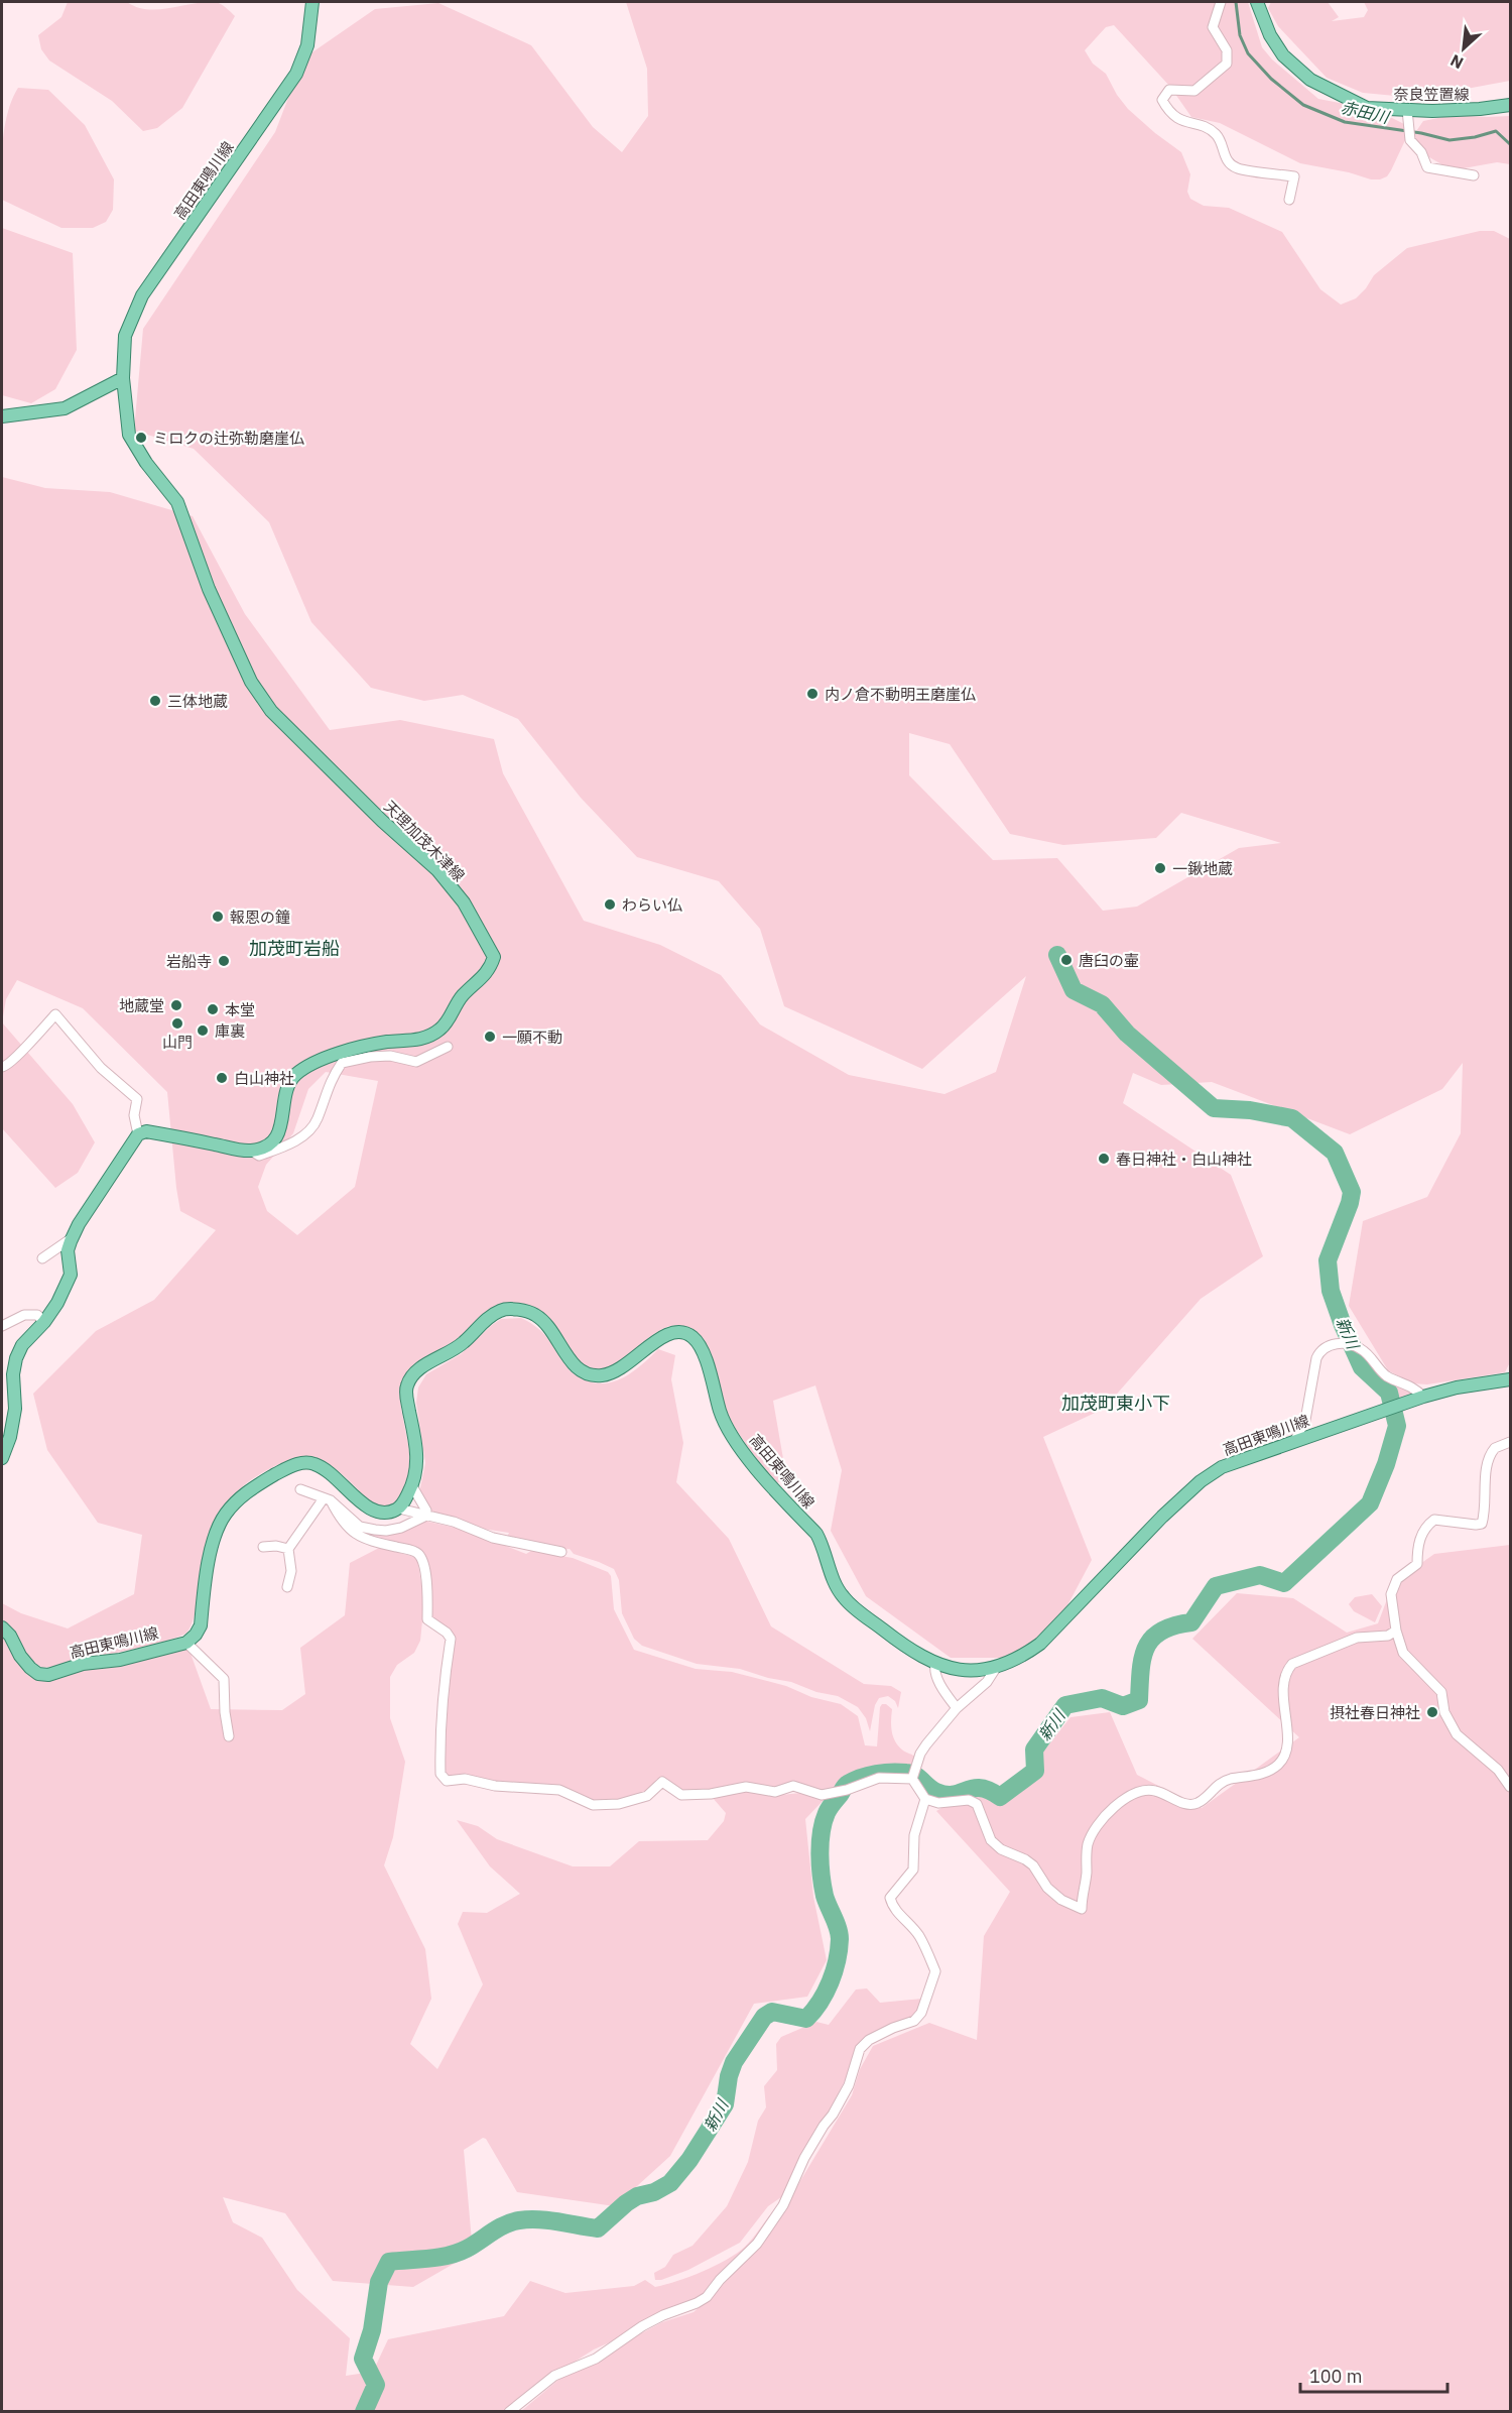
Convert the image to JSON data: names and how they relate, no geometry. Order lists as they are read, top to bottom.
{
  "streets": {
    "main road": ["奈良笠置線", "高田東鳴川線", "天理加茂木津線"]
  },
  "crossings": [
    ["高田東鳴川線", "天理加茂木津線"]
  ],
  "districts": ["加茂町岩船", "加茂町東小下"],
  "water": ["赤田川", "新川"],
  "places": [
    "ミロクの辻弥勒磨崖仏",
    "内ノ倉不動明王磨崖仏",
    "三体地蔵",
    "一鍬地蔵",
    "わらい仏",
    "報恩の鐘",
    "唐臼の壷",
    "岩船寺",
    "地蔵堂",
    "本堂",
    "山門",
    "庫裏",
    "一願不動",
    "白山神社",
    "春日神社・白山神社",
    "摂社春日神社"
  ],
  "scale_bar": "100 m",
  "north": "bottom left"
}
